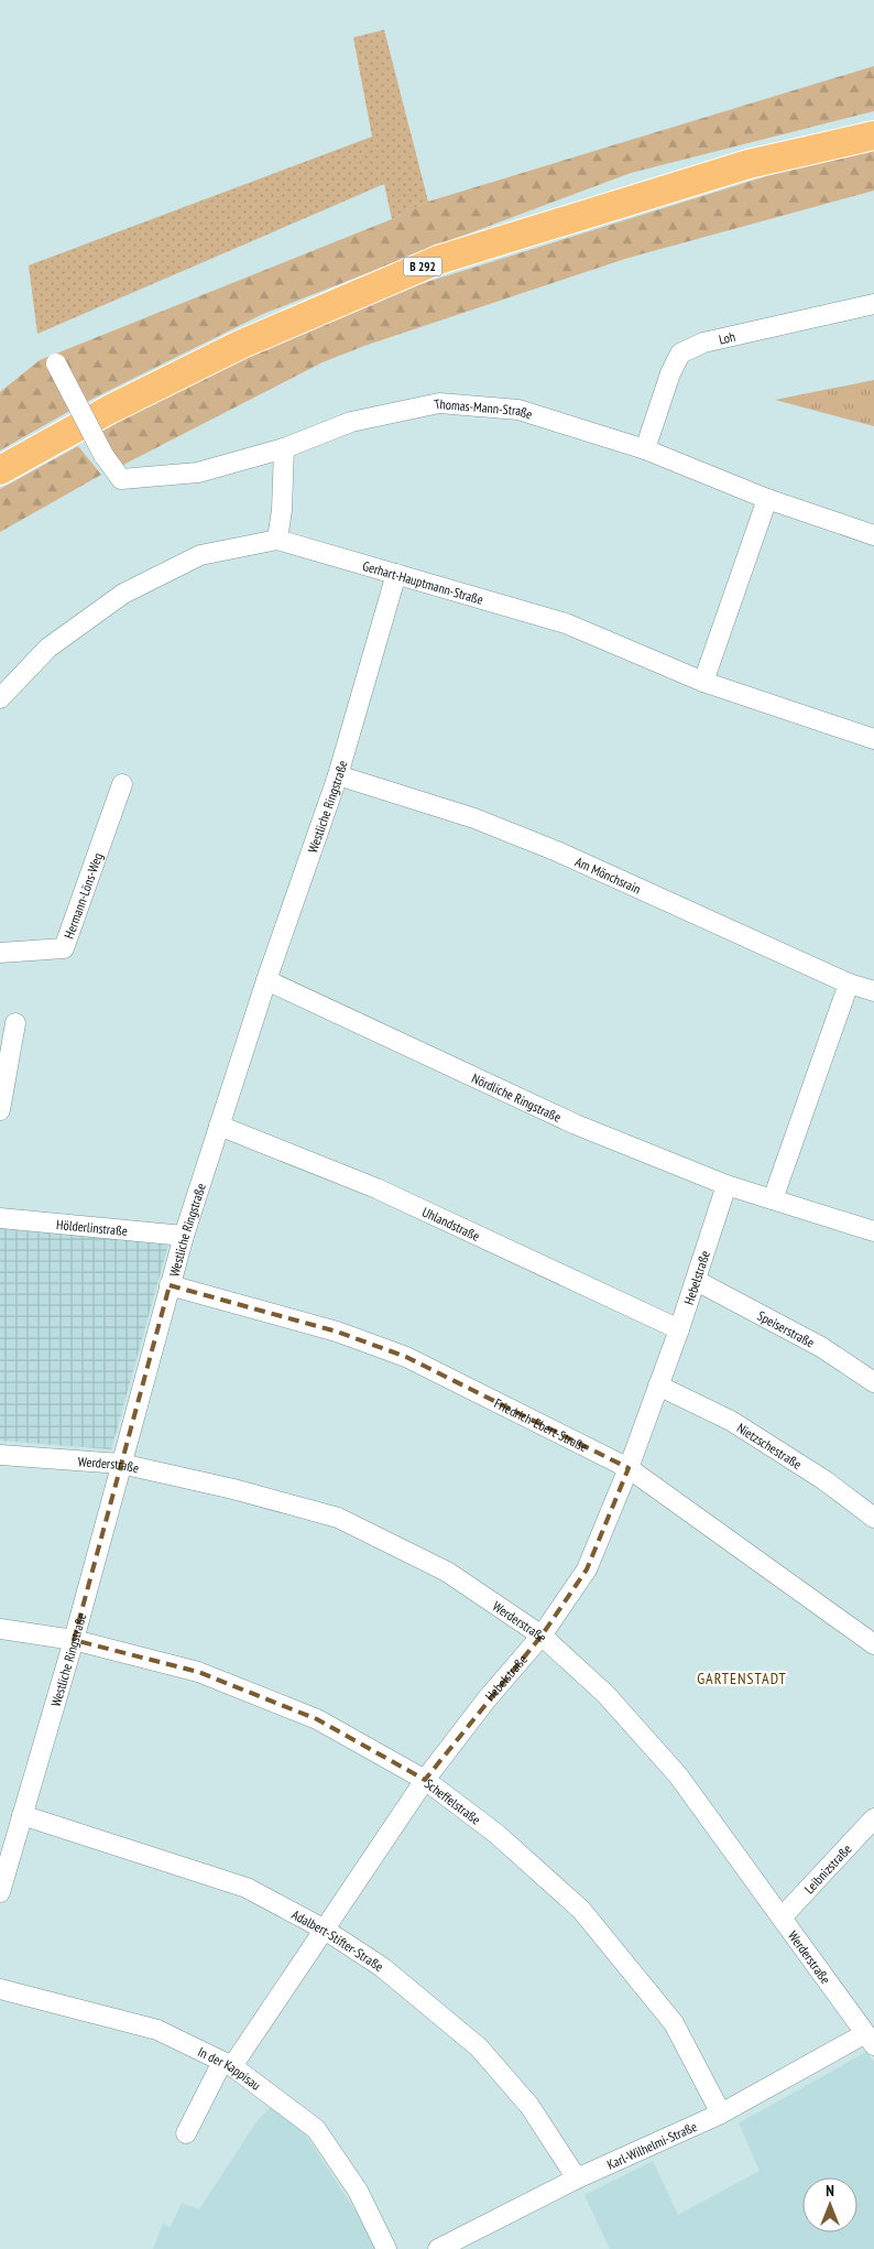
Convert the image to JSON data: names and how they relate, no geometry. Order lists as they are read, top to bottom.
{
  "streets": {
    "highway": ["B 292"],
    "street": [
      "Loh",
      "Thomas-Mann-Straße",
      "Gerhart-Hauptmann-Straße",
      "Westliche Ringstraße",
      "Am Mönchsrain",
      "Hermann-Löns-Weg",
      "Nördliche Ringstraße",
      "Uhlandstraße",
      "Hölderlinstraße",
      "Hebelstraße",
      "Speiserstraße",
      "Friedrich-Ebert-Straße",
      "Nietzschestraße",
      "Werderstraße",
      "Scheffelstraße",
      "Leibnizstraße",
      "Adalbert-Stifter-Straße",
      "In der Kappisau",
      "Karl-Wilhelmi-Straße"
    ]
  },
  "crossings": [
    ["Loh", "Thomas-Mann-Straße"],
    ["Gerhart-Hauptmann-Straße", "Westliche Ringstraße"],
    ["Westliche Ringstraße", "Am Mönchsrain"],
    ["Westliche Ringstraße", "Nördliche Ringstraße"],
    ["Westliche Ringstraße", "Uhlandstraße"],
    ["Westliche Ringstraße", "Hölderlinstraße"],
    ["Westliche Ringstraße", "Friedrich-Ebert-Straße"],
    ["Westliche Ringstraße", "Werderstraße"],
    ["Westliche Ringstraße", "Scheffelstraße"],
    ["Westliche Ringstraße", "Adalbert-Stifter-Straße"],
    ["Nördliche Ringstraße", "Hebelstraße"],
    ["Uhlandstraße", "Hebelstraße"],
    ["Hebelstraße", "Speiserstraße"],
    ["Hebelstraße", "Friedrich-Ebert-Straße"],
    ["Hebelstraße", "Nietzschestraße"],
    ["Hebelstraße", "Werderstraße"],
    ["Hebelstraße", "Scheffelstraße"],
    ["Hebelstraße", "Adalbert-Stifter-Straße"],
    ["Hebelstraße", "In der Kappisau"],
    ["Werderstraße", "Leibnizstraße"],
    ["Werderstraße", "Karl-Wilhelmi-Straße"],
    ["Scheffelstraße", "Karl-Wilhelmi-Straße"],
    ["Adalbert-Stifter-Straße", "Karl-Wilhelmi-Straße"]
  ],
  "districts": ["GARTENSTADT"],
  "north": "top"
}
